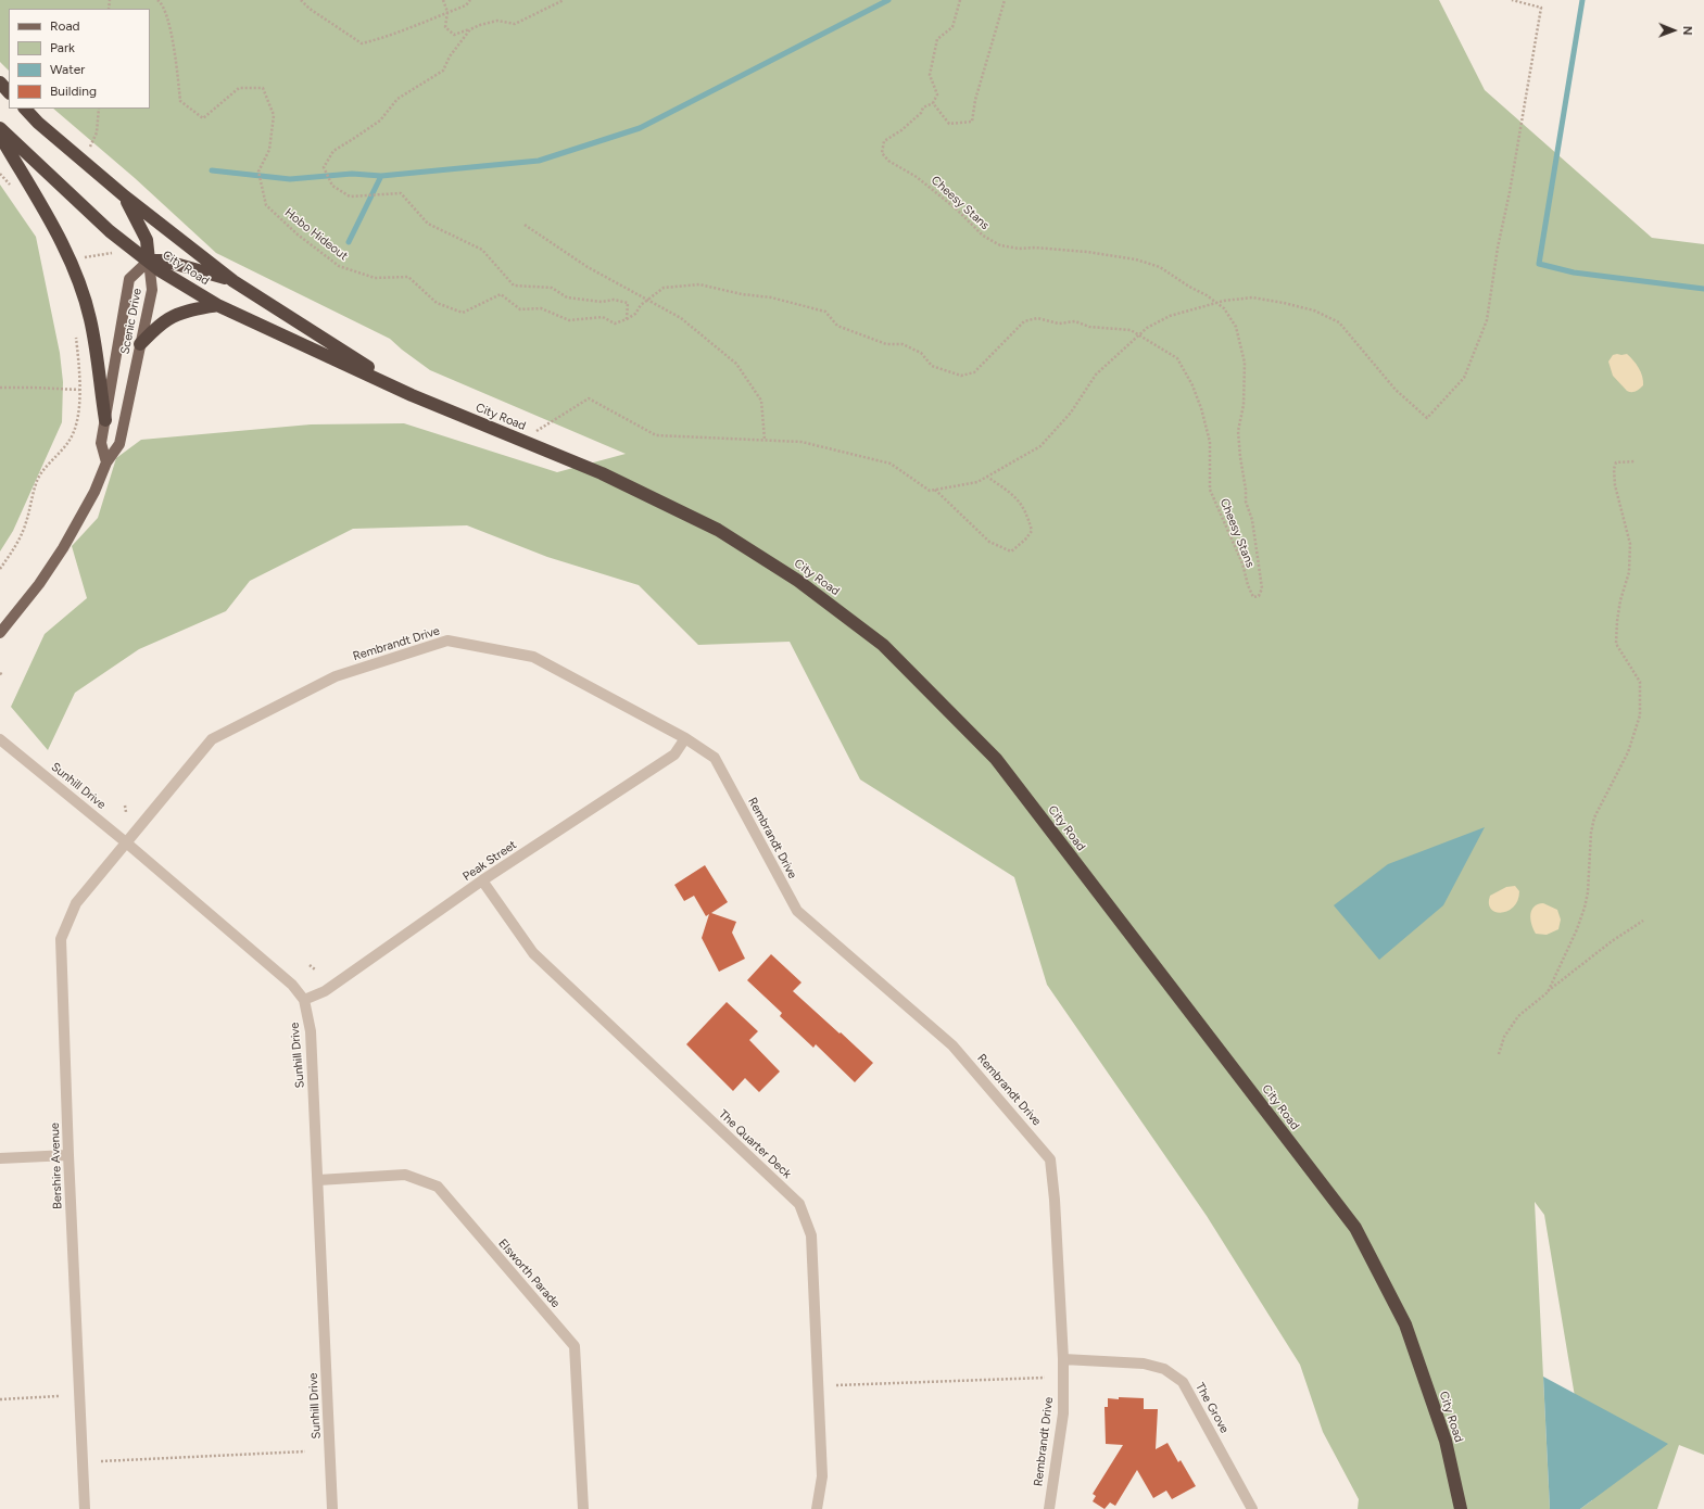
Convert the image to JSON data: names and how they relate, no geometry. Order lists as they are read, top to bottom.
{
  "streets": {
    "highway": ["City Road"],
    "main road": ["Scenic Drive"],
    "street": [
      "Rembrandt Drive",
      "Sunhill Drive",
      "Peak Street",
      "The Quarter Deck",
      "Bershire Avenue",
      "Elsworth Parade",
      "The Grove"
    ],
    "path": ["Cheesy Stans", "Hobo Hideout"]
  },
  "crossings": [
    ["Cheesy Stans", "Hobo Hideout"],
    ["City Road", "Scenic Drive"],
    ["Rembrandt Drive", "Sunhill Drive"],
    ["Rembrandt Drive", "Peak Street"],
    ["Rembrandt Drive", "Bershire Avenue"],
    ["Rembrandt Drive", "The Grove"],
    ["Sunhill Drive", "Peak Street"],
    ["Sunhill Drive", "Bershire Avenue"],
    ["Sunhill Drive", "Elsworth Parade"],
    ["Peak Street", "The Quarter Deck"]
  ],
  "legend": [
    "Road",
    "Park",
    "Water",
    "Building"
  ],
  "north": "right"
}
